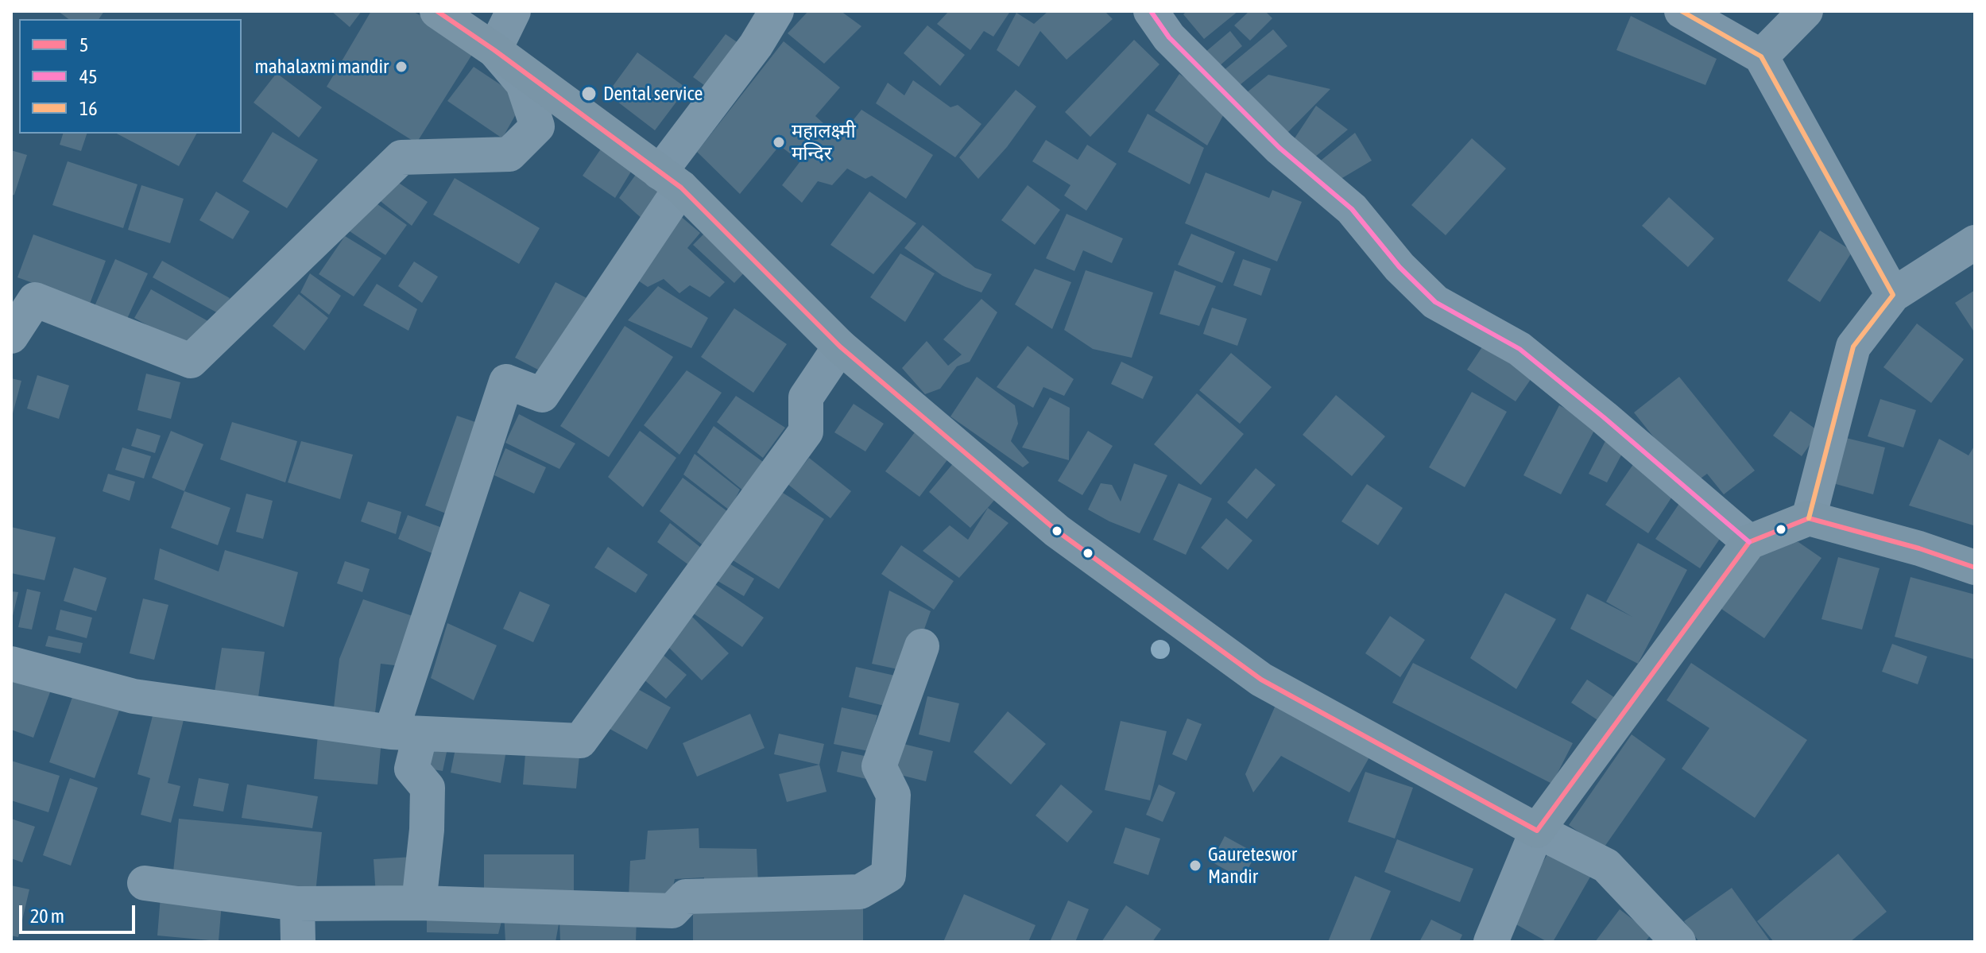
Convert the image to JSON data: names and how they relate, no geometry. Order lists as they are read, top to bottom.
{
  "places": [
    "mahalaxmi mandir",
    "Dental service",
    "महालक्ष्मी मन्दिर",
    "Gaureteswor Mandir"
  ],
  "lines": ["transit line 5", "transit line 45", "transit line 16"],
  "legend": ["5", "45", "16"],
  "scale_bar": "20 m"
}
